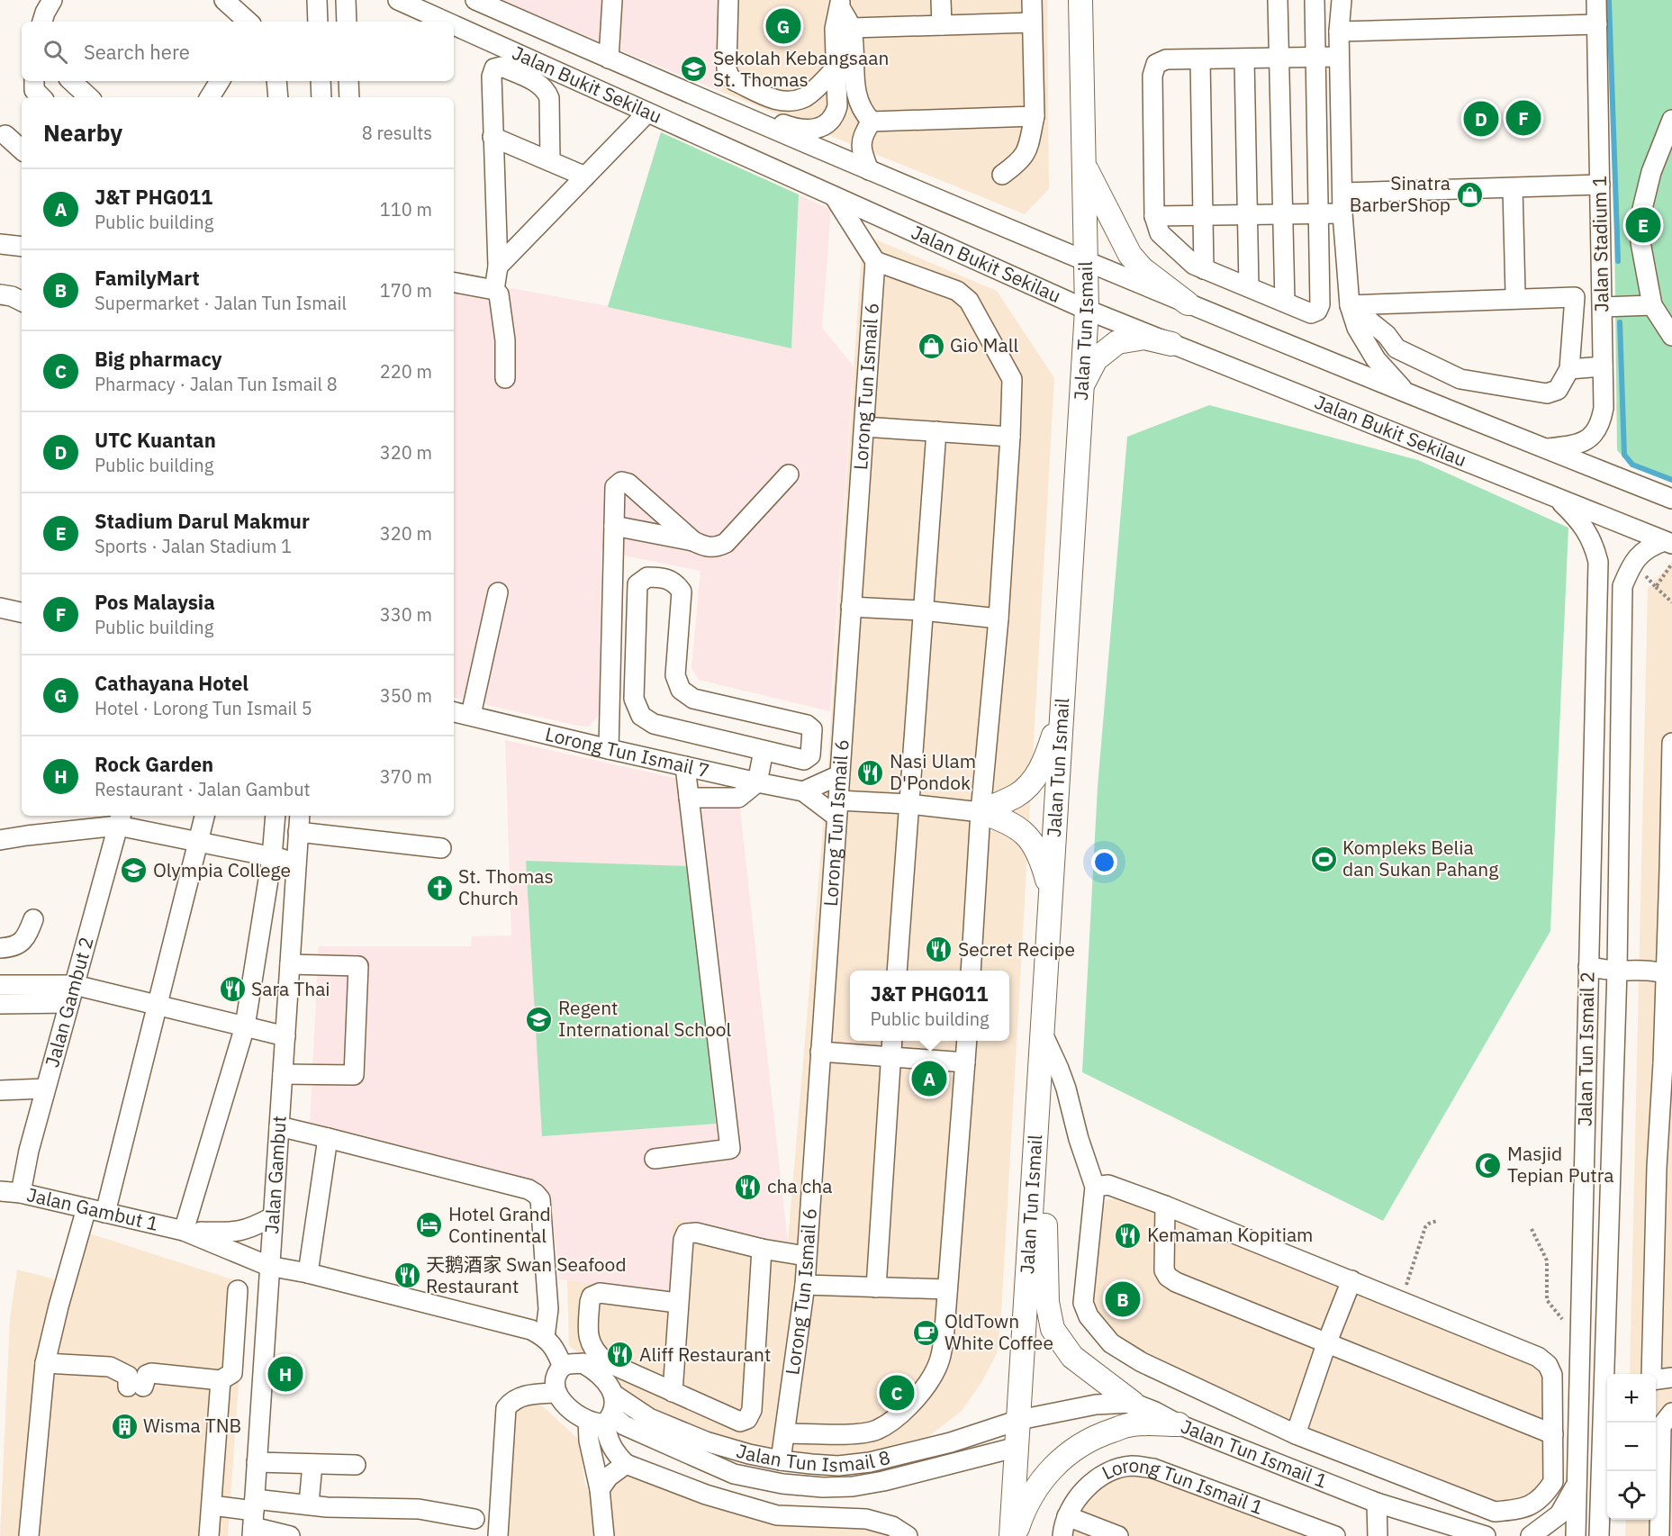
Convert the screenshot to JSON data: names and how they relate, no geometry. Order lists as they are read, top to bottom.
{
  "streets": {
    "main road": ["Jalan Tun Ismail"],
    "street": [
      "Jalan Bukit Sekilau",
      "Jalan Stadium 1",
      "Lorong Tun Ismail 6",
      "Lorong Tun Ismail 7",
      "Jalan Gambut 2",
      "Jalan Tun Ismail 2",
      "Jalan Gambut",
      "Jalan Gambut 1",
      "Jalan Tun Ismail 8",
      "Jalan Tun Ismail 1",
      "Lorong Tun Ismail 1"
    ]
  },
  "crossings": [
    ["Jalan Bukit Sekilau", "Jalan Stadium 1"],
    ["Jalan Bukit Sekilau", "Jalan Tun Ismail"],
    ["Jalan Bukit Sekilau", "Jalan Tun Ismail 2"],
    ["Jalan Tun Ismail", "Jalan Tun Ismail 8"],
    ["Jalan Tun Ismail", "Jalan Tun Ismail 1"],
    ["Lorong Tun Ismail 6", "Lorong Tun Ismail 7"],
    ["Lorong Tun Ismail 6", "Jalan Tun Ismail 8"],
    ["Jalan Gambut 2", "Jalan Gambut 1"],
    ["Jalan Gambut", "Jalan Gambut 1"],
    ["Jalan Tun Ismail 8", "Jalan Tun Ismail 1"]
  ],
  "places": {
    "school or university": ["Sekolah Kebangsaan St. Thomas", "Olympia College", "Regent International School"],
    "shop": ["Sinatra BarberShop", "Gio Mall"],
    "restaurant": [
      "Nasi Ulam D'Pondok",
      "Secret Recipe",
      "Sara Thai",
      "cha cha",
      "Kemaman Kopitiam",
      "天鹅酒家 Swan Seafood Restaurant",
      "Aliff Restaurant"
    ],
    "sports": ["Kompleks Belia dan Sukan Pahang"],
    "church": ["St. Thomas Church"],
    "mosque": ["Masjid Tepian Putra"],
    "hotel": ["Hotel Grand Continental"],
    "cafe": ["OldTown White Coffee"],
    "building": ["Wisma TNB"]
  },
  "page": {
    "pins": [
      "G",
      "F",
      "D",
      "E",
      "A",
      "B",
      "H",
      "C"
    ],
    "search": "Search here",
    "heading": ["Nearby", "8 results"],
    "list": [
      {
        "mark": "A",
        "name": "J&T PHG011",
        "note": "Public building",
        "value": "110 m"
      },
      {
        "mark": "B",
        "name": "FamilyMart",
        "note": "Supermarket · Jalan Tun Ismail",
        "value": "170 m"
      },
      {
        "mark": "C",
        "name": "Big pharmacy",
        "note": "Pharmacy · Jalan Tun Ismail 8",
        "value": "220 m"
      },
      {
        "mark": "D",
        "name": "UTC Kuantan",
        "note": "Public building",
        "value": "320 m"
      },
      {
        "mark": "E",
        "name": "Stadium Darul Makmur",
        "note": "Sports · Jalan Stadium 1",
        "value": "320 m"
      },
      {
        "mark": "F",
        "name": "Pos Malaysia",
        "note": "Public building",
        "value": "330 m"
      },
      {
        "mark": "G",
        "name": "Cathayana Hotel",
        "note": "Hotel · Lorong Tun Ismail 5",
        "value": "350 m"
      },
      {
        "mark": "H",
        "name": "Rock Garden",
        "note": "Restaurant · Jalan Gambut",
        "value": "370 m"
      }
    ],
    "popup": ["J&T PHG011", "Public building"],
    "map_buttons": ["+", "−"]
  }
}
